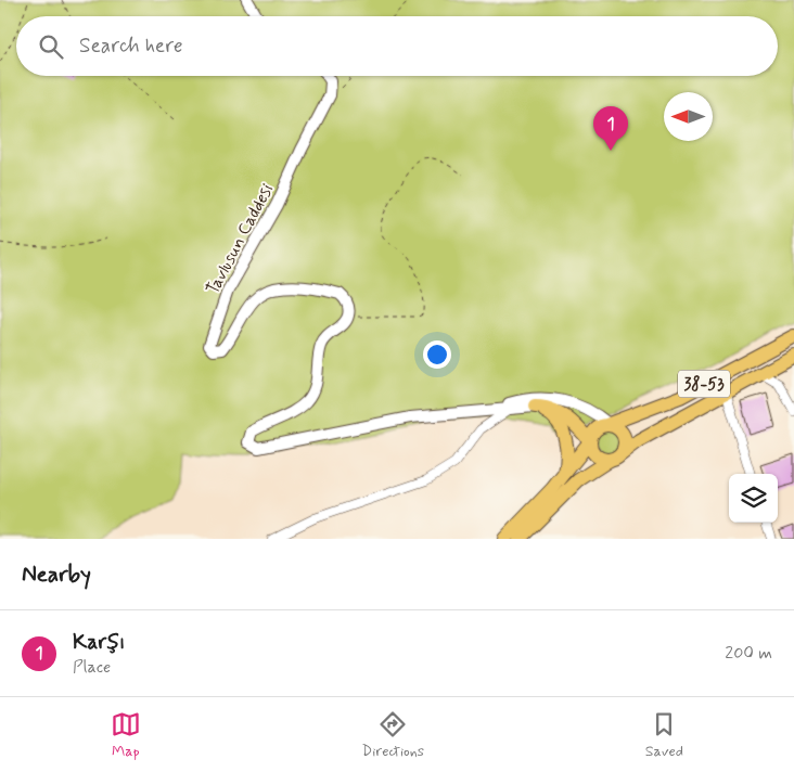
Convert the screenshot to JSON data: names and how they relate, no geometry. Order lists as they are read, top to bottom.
{
  "streets": {
    "main road": ["38-53"],
    "street": ["Tavlusun Caddesi"]
  },
  "north": "left",
  "page": {
    "search": "Search here",
    "pins": "1",
    "heading": "Nearby",
    "list": [
      {
        "mark": "1",
        "name": "Karşı",
        "note": "Place",
        "value": "200 m"
      }
    ],
    "nav": ["Map", "Directions", "Saved"]
  }
}
